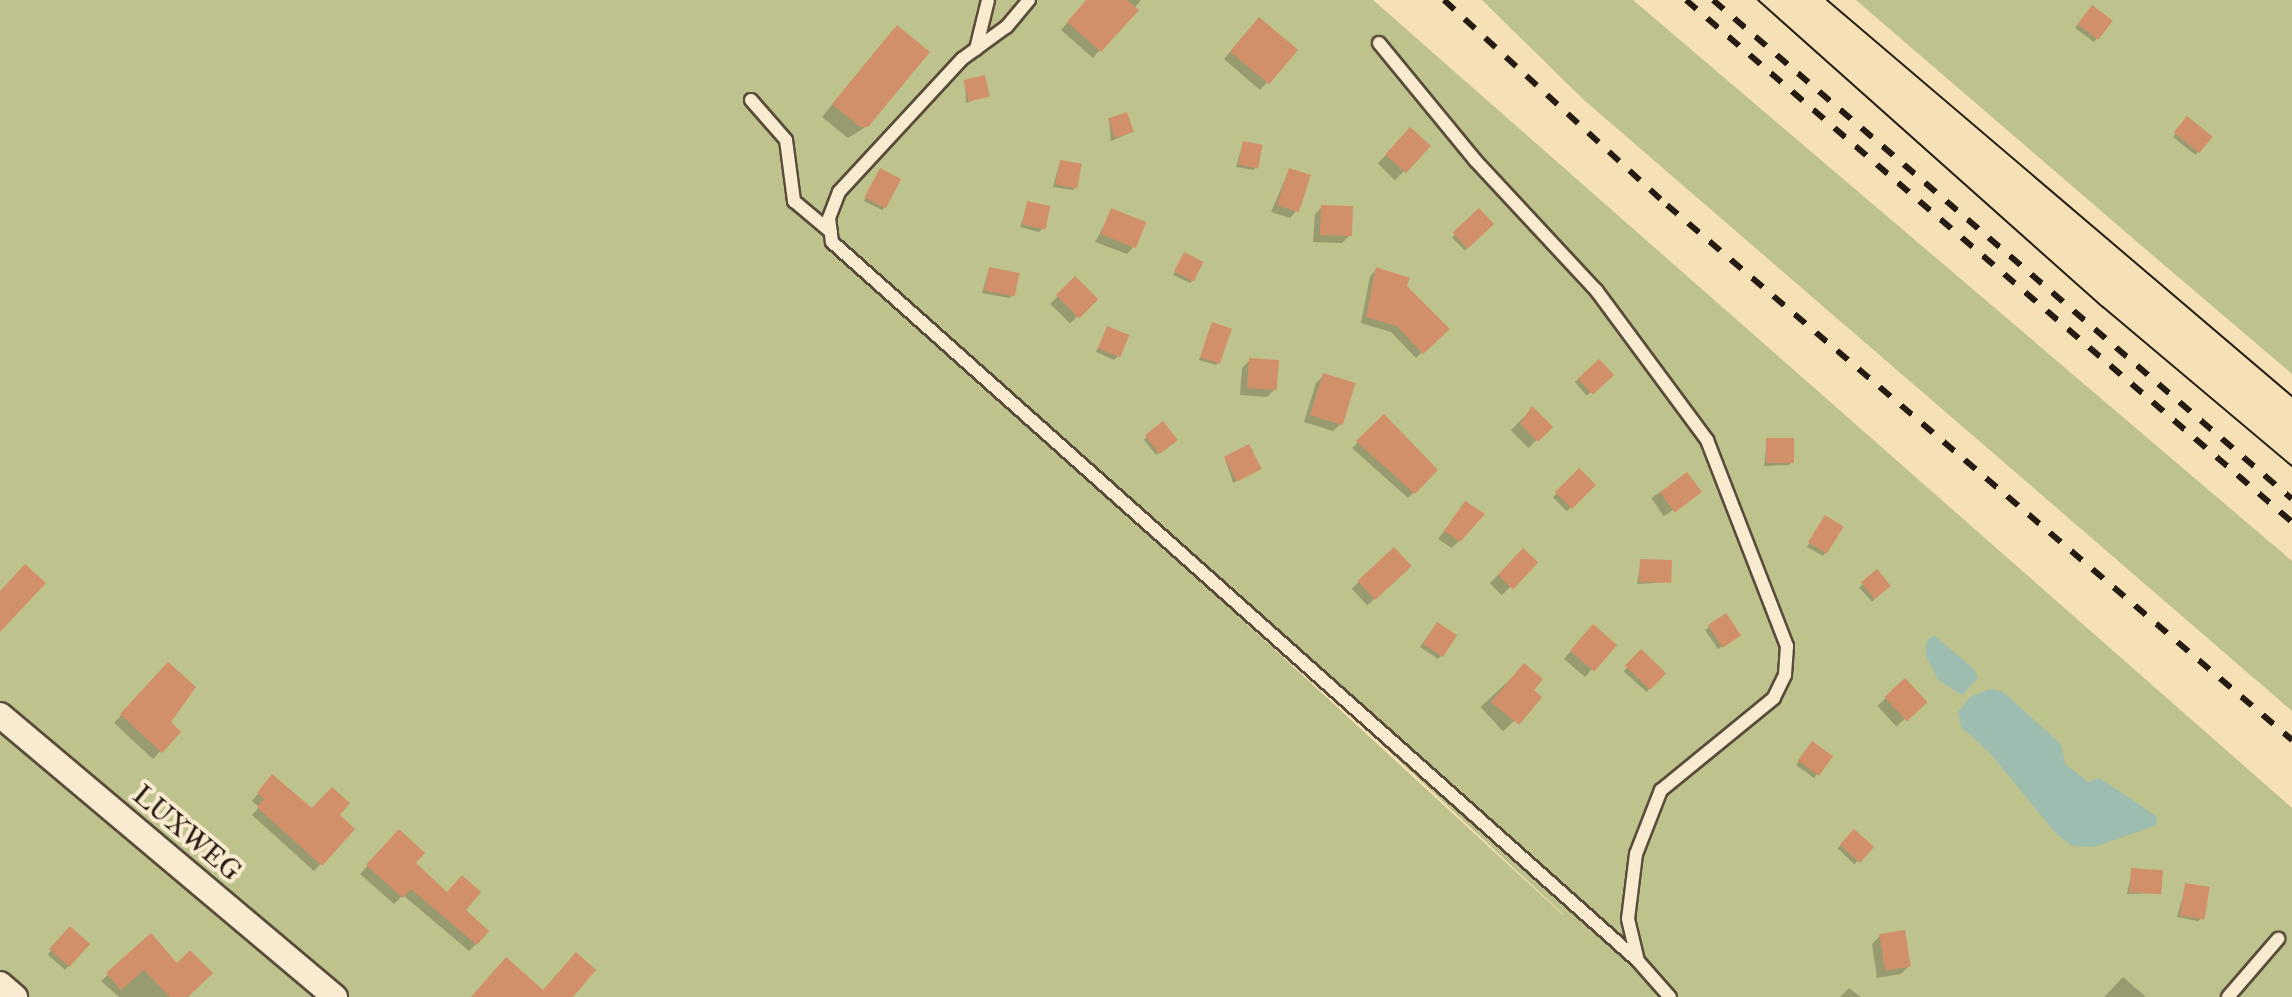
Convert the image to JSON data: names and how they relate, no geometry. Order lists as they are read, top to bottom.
{
  "streets": {
    "street": ["LUXWEG"]
  }
}
